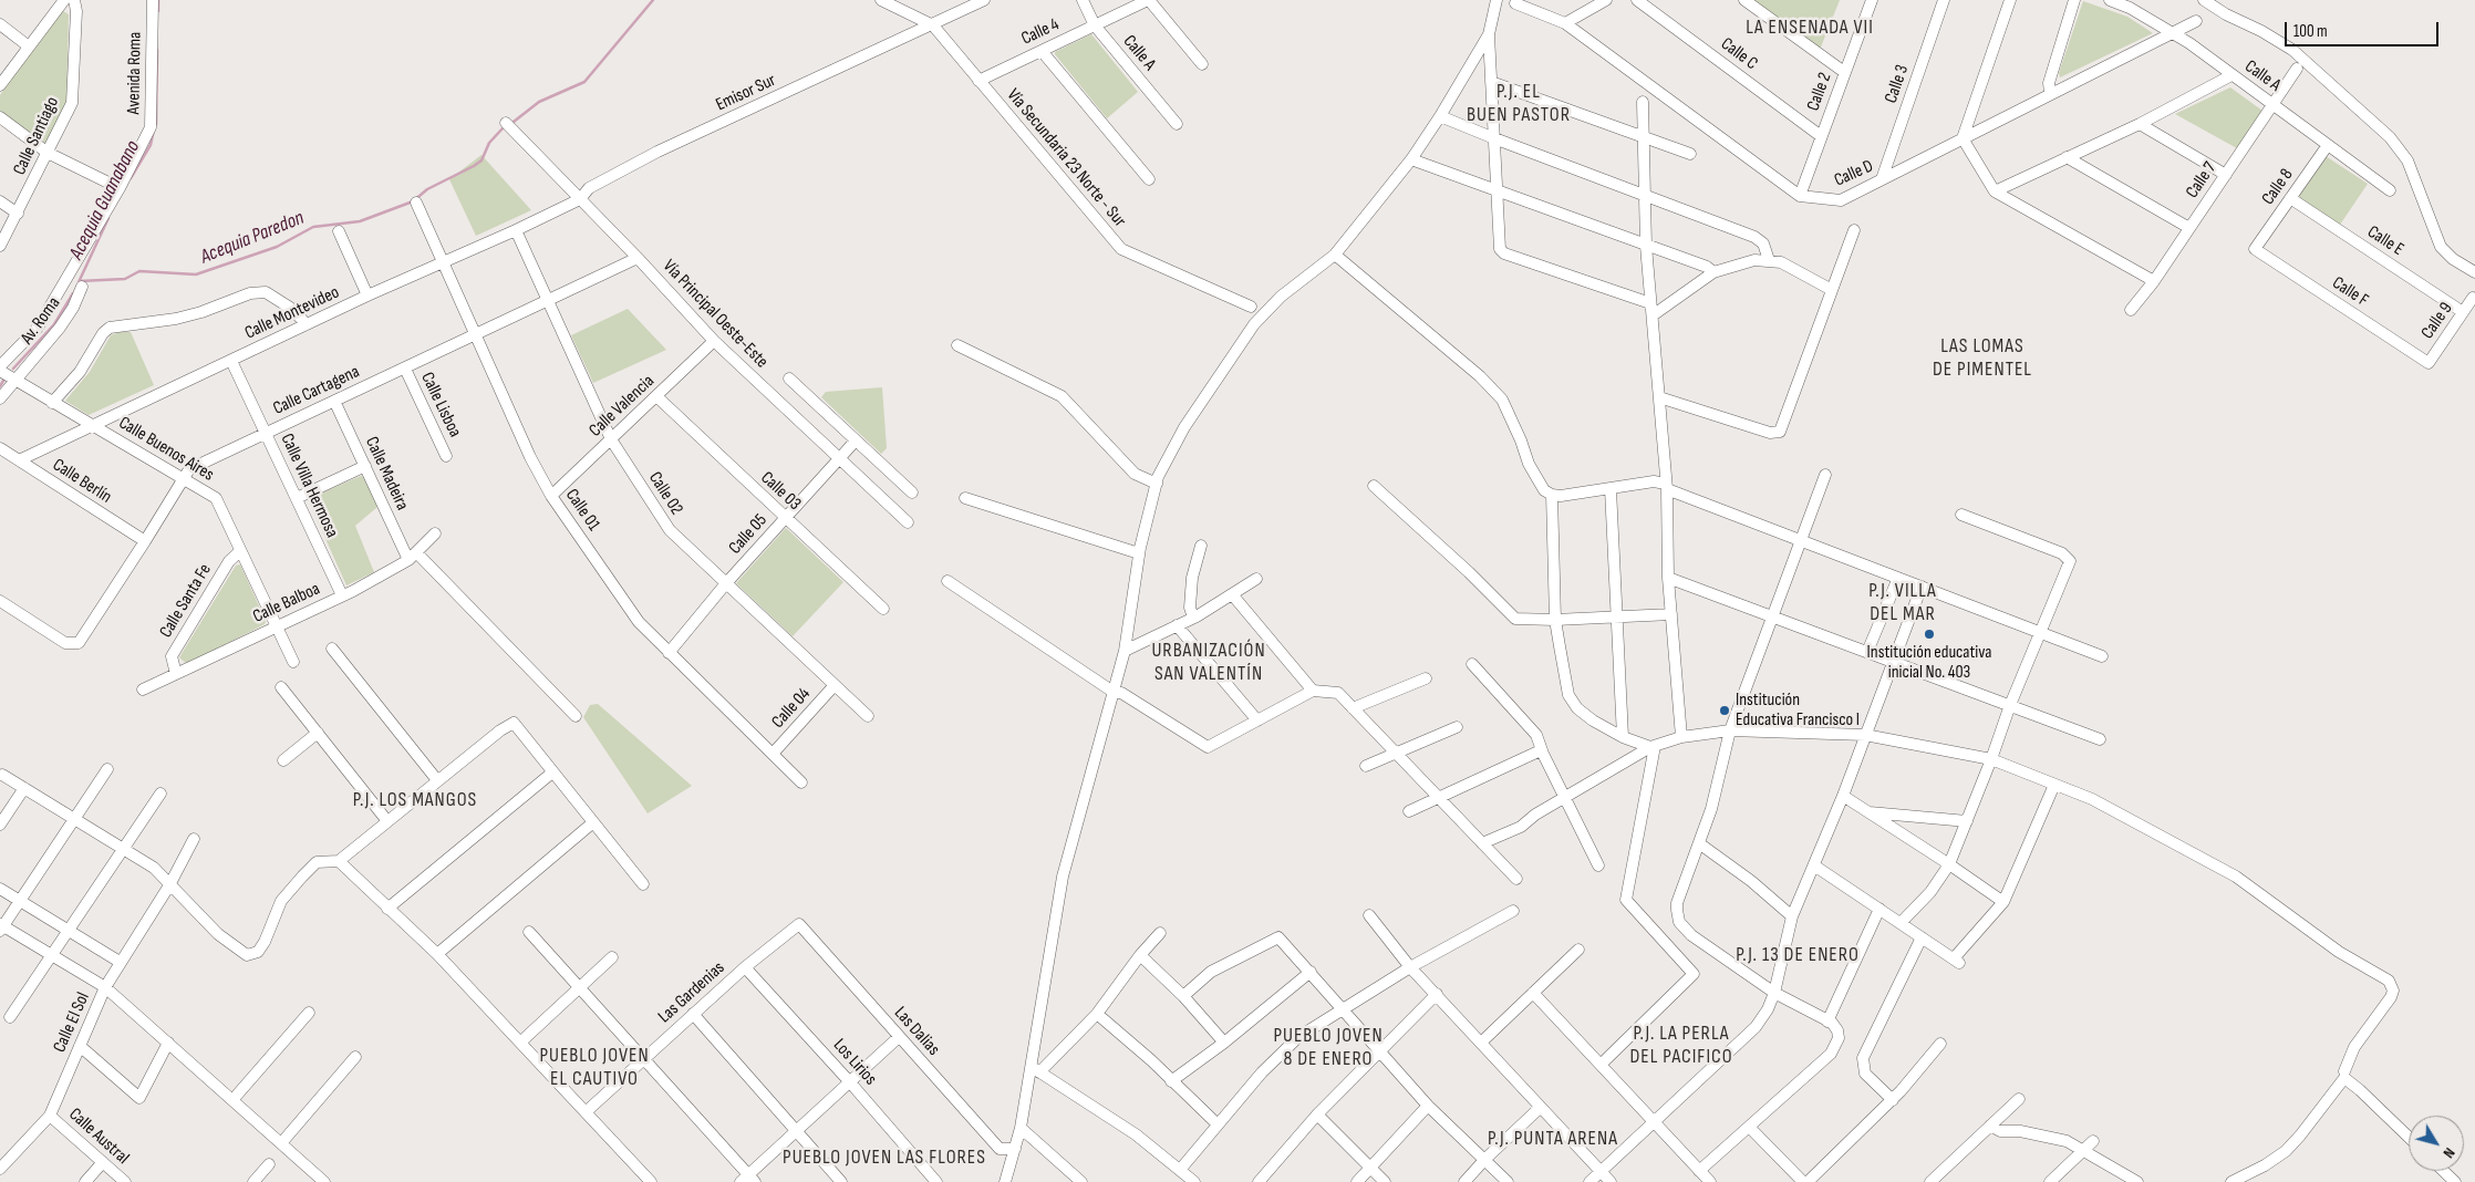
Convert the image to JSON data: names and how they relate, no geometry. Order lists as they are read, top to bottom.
{
  "streets": {
    "street": [
      "Calle 4",
      "Calle A",
      "Calle C",
      "Avenida Roma",
      "Calle 3",
      "Calle 2",
      "Emisor Sur",
      "Calle Santiago",
      "Vía Secundaria 23 Norte - Sur",
      "Calle D",
      "Calle 7",
      "Calle 8",
      "Calle E",
      "Calle F",
      "Calle Montevideo",
      "Vía Principal Oeste-Este",
      "Av. Roma",
      "Calle 9",
      "Calle Cartagena",
      "Calle Lisboa",
      "Calle Valencia",
      "Calle Buenos Aires",
      "Calle Madeira",
      "Calle Berlín",
      "Calle Villa Hermosa",
      "Calle 03",
      "Calle 02",
      "Calle 01",
      "Calle 05",
      "Calle Santa Fe",
      "Calle Balboa",
      "Calle 04",
      "Las Gardenias",
      "Calle El Sol",
      "Las Dalias",
      "Los Lirios",
      "Calle Austral"
    ]
  },
  "crossings": [
    ["Calle 4", "Calle A"],
    ["Calle 4", "Vía Secundaria 23 Norte - Sur"],
    ["Calle A", "Calle D"],
    ["Calle A", "Calle 7"],
    ["Calle A", "Calle 8"],
    ["Calle C", "Calle 2"],
    ["Avenida Roma", "Calle Buenos Aires"],
    ["Calle 3", "Calle D"],
    ["Calle 2", "Calle D"],
    ["Emisor Sur", "Vía Secundaria 23 Norte - Sur"],
    ["Emisor Sur", "Calle Montevideo"],
    ["Emisor Sur", "Vía Principal Oeste-Este"],
    ["Calle 8", "Calle E"],
    ["Calle 8", "Calle F"],
    ["Calle E", "Calle 9"],
    ["Calle F", "Calle 9"],
    ["Calle Montevideo", "Vía Principal Oeste-Este"],
    ["Calle Montevideo", "Calle Buenos Aires"],
    ["Calle Montevideo", "Calle Berlín"],
    ["Calle Montevideo", "Calle Villa Hermosa"],
    ["Calle Montevideo", "Calle 02"],
    ["Calle Montevideo", "Calle 01"],
    ["Vía Principal Oeste-Este", "Calle Cartagena"],
    ["Vía Principal Oeste-Este", "Calle Valencia"],
    ["Vía Principal Oeste-Este", "Calle 05"],
    ["Av. Roma", "Calle Buenos Aires"],
    ["Calle Cartagena", "Calle Lisboa"],
    ["Calle Cartagena", "Calle Buenos Aires"],
    ["Calle Cartagena", "Calle Madeira"],
    ["Calle Cartagena", "Calle Berlín"],
    ["Calle Cartagena", "Calle Villa Hermosa"],
    ["Calle Cartagena", "Calle 02"],
    ["Calle Cartagena", "Calle 01"],
    ["Calle Valencia", "Calle 03"],
    ["Calle Valencia", "Calle 02"],
    ["Calle Valencia", "Calle 01"],
    ["Calle Buenos Aires", "Calle Santa Fe"],
    ["Calle Buenos Aires", "Calle Balboa"],
    ["Calle Madeira", "Calle Balboa"],
    ["Calle Villa Hermosa", "Calle Balboa"],
    ["Calle 03", "Calle 05"],
    ["Calle 02", "Calle 05"],
    ["Calle 02", "Calle 04"],
    ["Calle 01", "Calle 05"],
    ["Calle 01", "Calle 04"],
    ["Calle Santa Fe", "Calle Balboa"],
    ["Las Gardenias", "Las Dalias"],
    ["Las Gardenias", "Los Lirios"],
    ["Calle El Sol", "Calle Austral"]
  ],
  "districts": [
    "LA ENSENADA VII",
    "P.J. EL BUEN PASTOR",
    "LAS LOMAS DE PIMENTEL",
    "P.J. VILLA DEL MAR",
    "URBANIZACIÓN SAN VALENTÍN",
    "P.J. LOS MANGOS",
    "P.J. 13 DE ENERO",
    "P.J. LA PERLA DEL PACIFICO",
    "PUEBLO JOVEN 8 DE ENERO",
    "PUEBLO JOVEN EL CAUTIVO",
    "P.J. PUNTA ARENA",
    "PUEBLO JOVEN LAS FLORES"
  ],
  "water": ["Acequia Guanabano", "Acequia Paredon"],
  "places": ["Institución educativa inicial No. 403", "Institución Educativa Francisco I"],
  "scale_bar": "100 m",
  "north": "bottom right"
}
